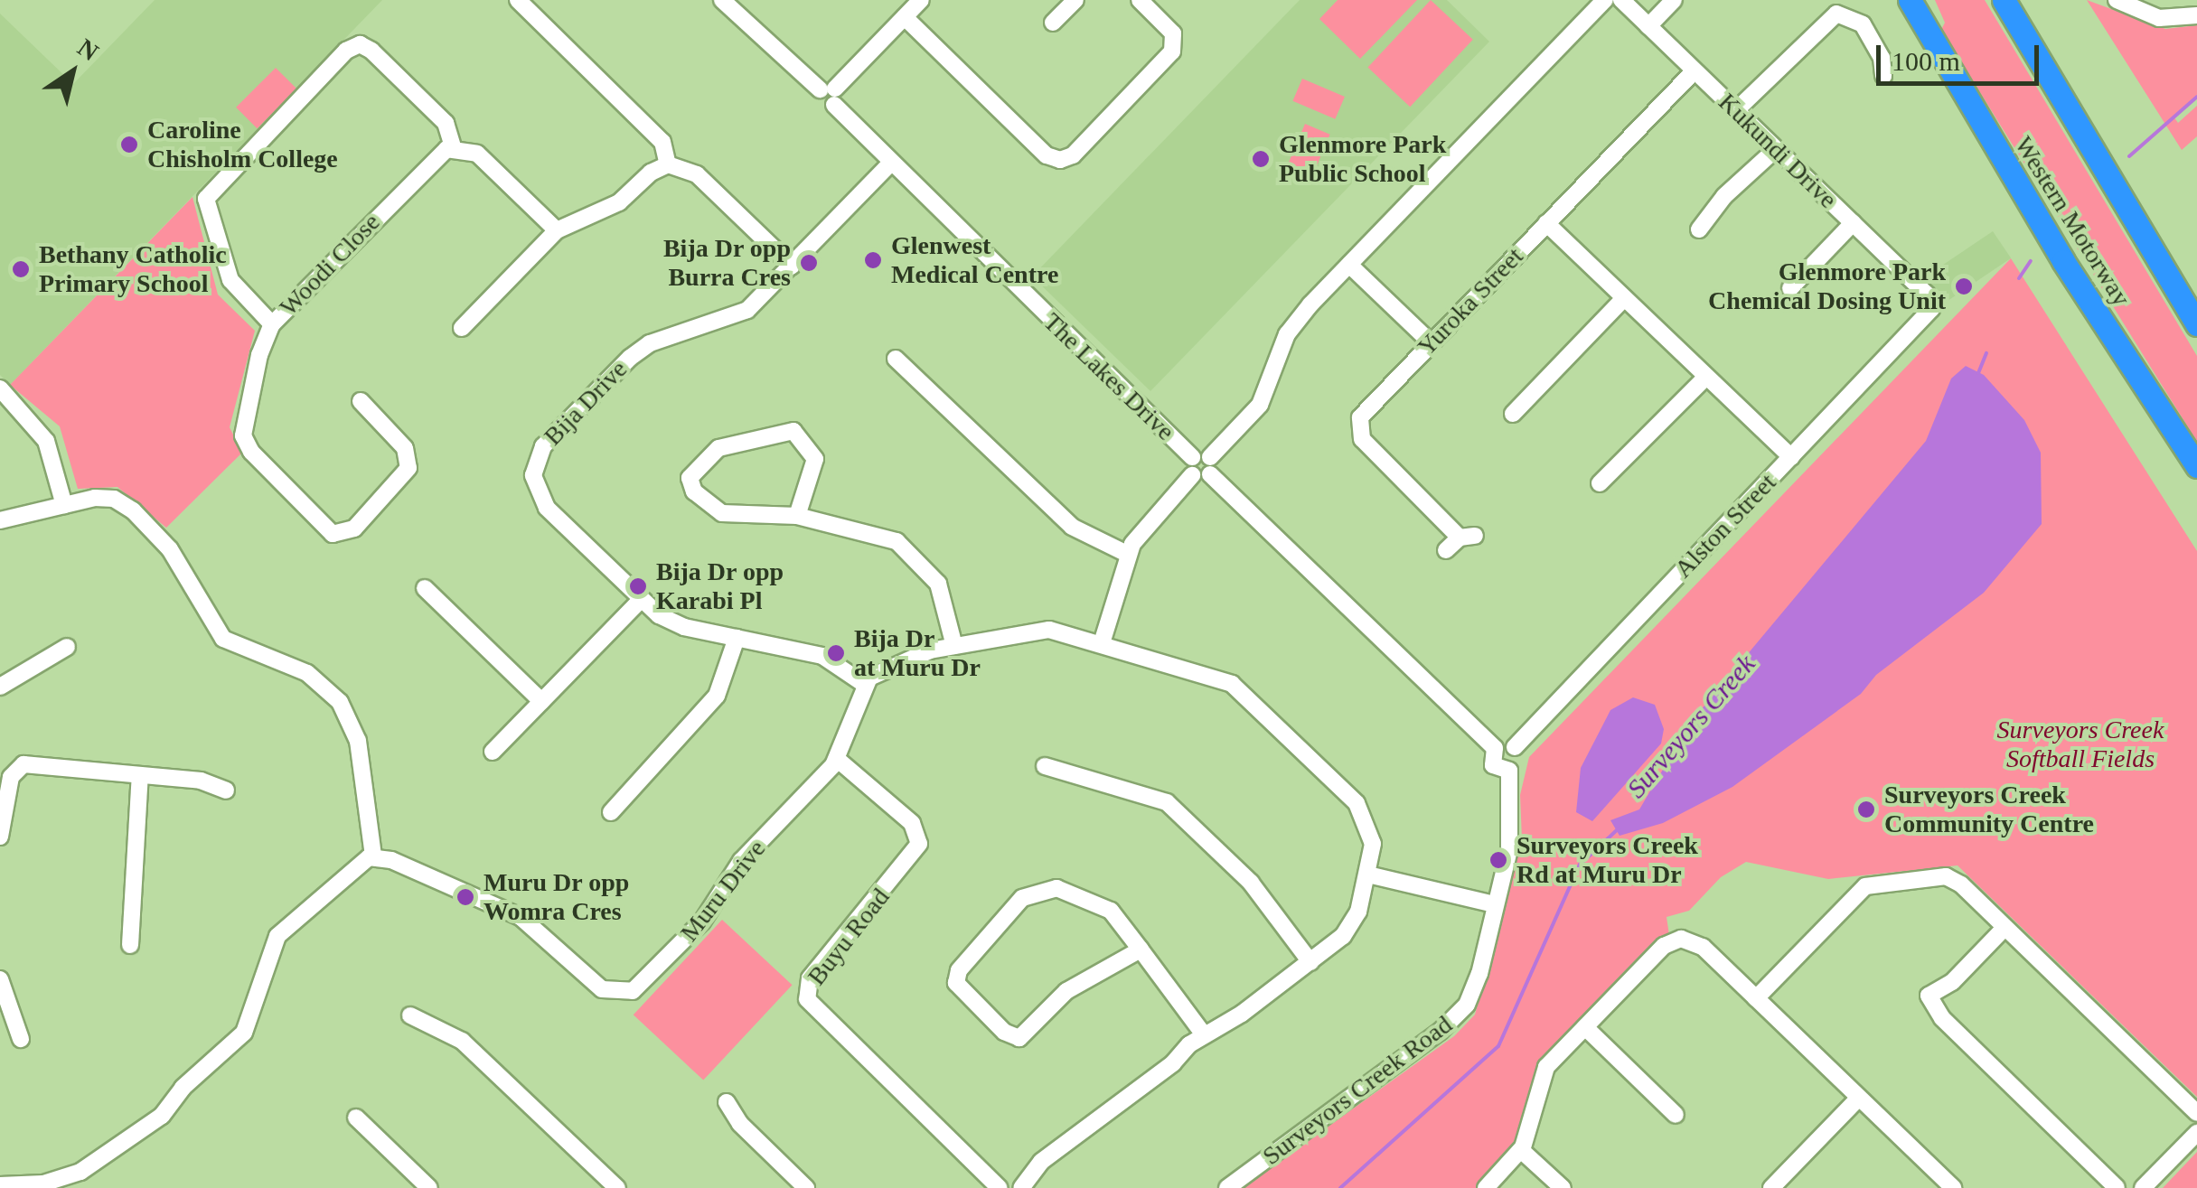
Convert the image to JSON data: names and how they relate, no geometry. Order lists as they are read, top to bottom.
{
  "streets": {
    "highway": ["Western Motorway"],
    "street": [
      "Kukundi Drive",
      "Woodi Close",
      "Yuroka Street",
      "The Lakes Drive",
      "Bija Drive",
      "Alston Street",
      "Muru Drive",
      "Buyu Road",
      "Surveyors Creek Road"
    ]
  },
  "crossings": [
    ["Kukundi Drive", "Yuroka Street"],
    ["Kukundi Drive", "Alston Street"],
    ["The Lakes Drive", "Bija Drive"],
    ["The Lakes Drive", "Surveyors Creek Road"],
    ["Bija Drive", "Muru Drive"],
    ["Alston Street", "Surveyors Creek Road"],
    ["Muru Drive", "Buyu Road"]
  ],
  "water": ["Surveyors Creek"],
  "parks": ["Surveyors Creek Softball Fields"],
  "places": [
    "Caroline Chisholm College",
    "Glenmore Park Public School",
    "Glenwest Medical Centre",
    "Bija Dr opp Burra Cres",
    "Bethany Catholic Primary School",
    "Glenmore Park Chemical Dosing Unit",
    "Bija Dr opp Karabi Pl",
    "Bija Dr at Muru Dr",
    "Surveyors Creek Community Centre",
    "Surveyors Creek Rd at Muru Dr",
    "Muru Dr opp Womra Cres"
  ],
  "scale_bar": "100 m",
  "north": "top right"
}
